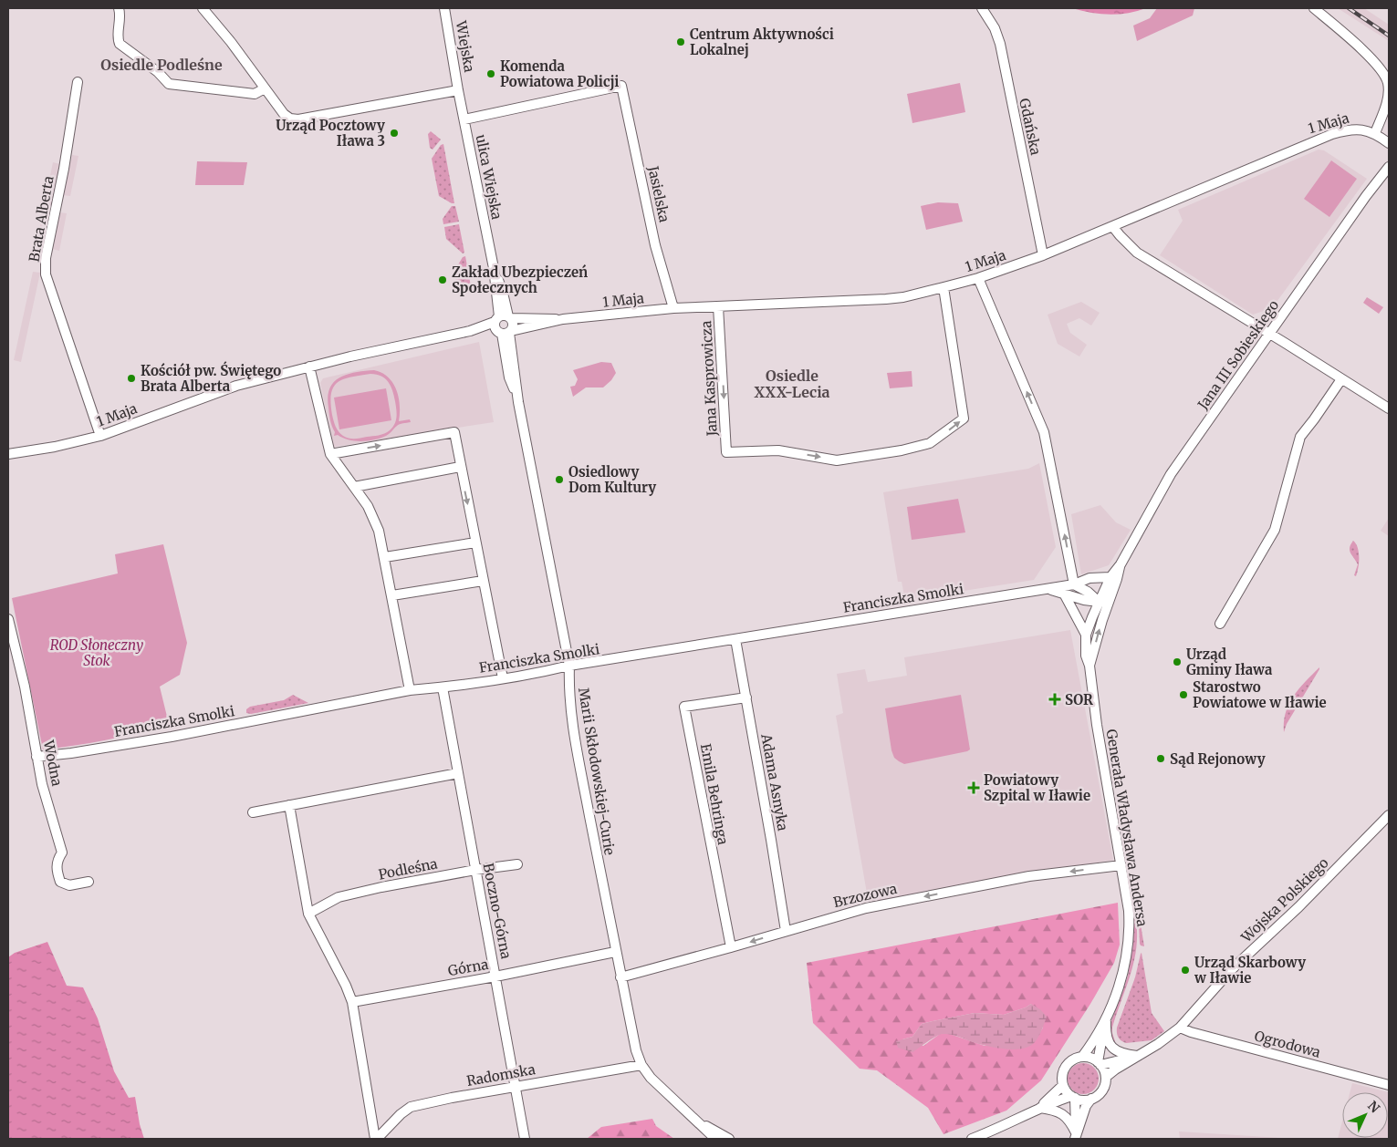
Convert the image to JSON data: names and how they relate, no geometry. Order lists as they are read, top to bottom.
{
  "streets": {
    "street": [
      "Wiejska",
      "1 Maja",
      "Gdańska",
      "ulica Wiejska",
      "Jasielska",
      "Brata Alberta",
      "Jana III Sobieskiego",
      "Jana Kasprowicza",
      "Franciszka Smolki",
      "Wodna",
      "Marii Skłodowskiej-Curie",
      "Adama Asnyka",
      "Emila Behringa",
      "Generała Władysława Andersa",
      "Podleśna",
      "Brzozowa",
      "Wojska Polskiego",
      "Boczno-Górna",
      "Górna",
      "Ogrodowa",
      "Radomska"
    ]
  },
  "crossings": [
    ["Wiejska", "ulica Wiejska"],
    ["1 Maja", "Gdańska"],
    ["1 Maja", "ulica Wiejska"],
    ["1 Maja", "Jasielska"],
    ["1 Maja", "Brata Alberta"],
    ["1 Maja", "Jana Kasprowicza"],
    ["1 Maja", "Marii Skłodowskiej-Curie"],
    ["ulica Wiejska", "Jasielska"],
    ["Jana III Sobieskiego", "Franciszka Smolki"],
    ["Jana III Sobieskiego", "Generała Władysława Andersa"],
    ["Franciszka Smolki", "Wodna"],
    ["Franciszka Smolki", "Marii Skłodowskiej-Curie"],
    ["Franciszka Smolki", "Adama Asnyka"],
    ["Franciszka Smolki", "Generała Władysława Andersa"],
    ["Franciszka Smolki", "Boczno-Górna"],
    ["Marii Skłodowskiej-Curie", "Brzozowa"],
    ["Marii Skłodowskiej-Curie", "Górna"],
    ["Marii Skłodowskiej-Curie", "Radomska"],
    ["Adama Asnyka", "Emila Behringa"],
    ["Adama Asnyka", "Brzozowa"],
    ["Emila Behringa", "Brzozowa"],
    ["Generała Władysława Andersa", "Brzozowa"],
    ["Generała Władysława Andersa", "Wojska Polskiego"],
    ["Podleśna", "Boczno-Górna"],
    ["Wojska Polskiego", "Ogrodowa"],
    ["Boczno-Górna", "Górna"],
    ["Boczno-Górna", "Radomska"]
  ],
  "one_way": ["Brzozowa"],
  "districts": ["Osiedle Podleśne", "Osiedle XXX-Lecia"],
  "parks": ["ROD Słoneczny Stok"],
  "places": {
    "other": [
      "Centrum Aktywności Lokalnej",
      "Komenda Powiatowa Policji",
      "Urząd Pocztowy Iława 3",
      "Zakład Ubezpieczeń Społecznych",
      "Kościół pw. Świętego Brata Alberta",
      "Osiedlowy Dom Kultury",
      "Urząd Gminy Iława",
      "Starostwo Powiatowe w Iławie",
      "Sąd Rejonowy",
      "Urząd Skarbowy w Iławie"
    ],
    "health": ["SOR", "Powiatowy Szpital w Iławie"]
  },
  "north": "top right"
}
